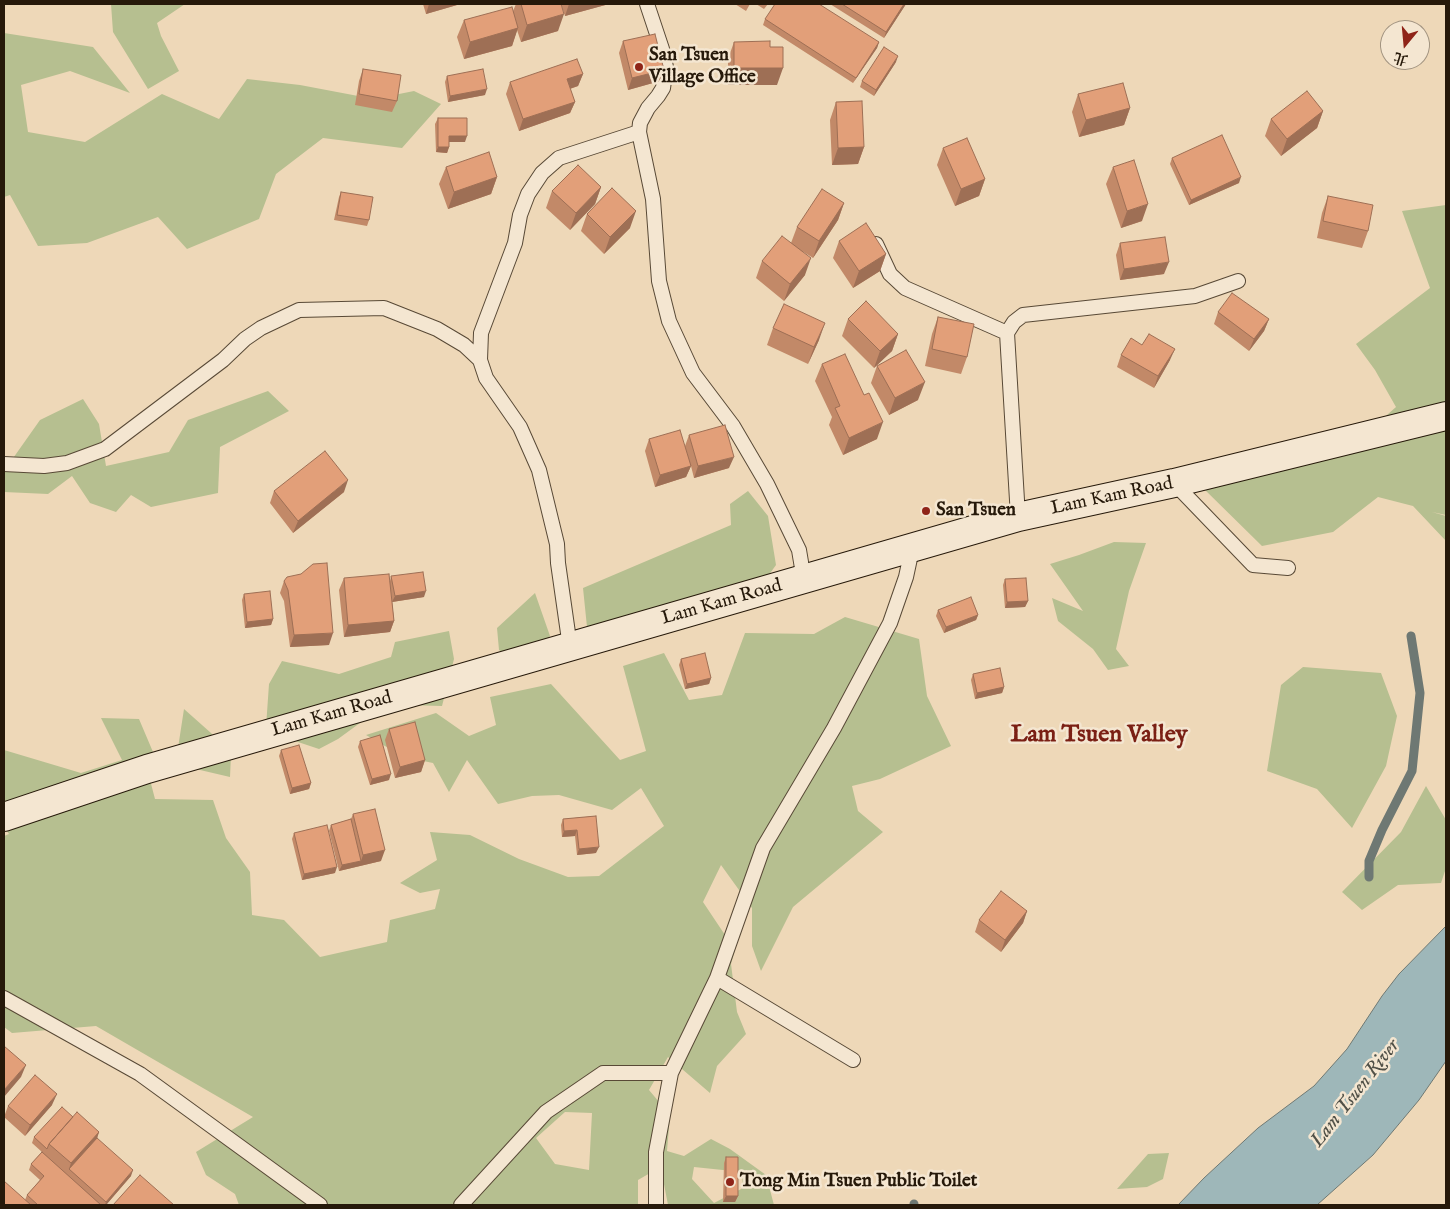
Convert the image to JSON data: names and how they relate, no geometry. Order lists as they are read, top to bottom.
{
  "streets": {
    "main road": ["Lam Kam Road"]
  },
  "districts": ["Lam Tsuen Valley"],
  "water": ["Lam Tsuen River"],
  "places": ["San Tsuen Village Office", "San Tsuen", "Tong Min Tsuen Public Toilet"],
  "north": "bottom"
}
